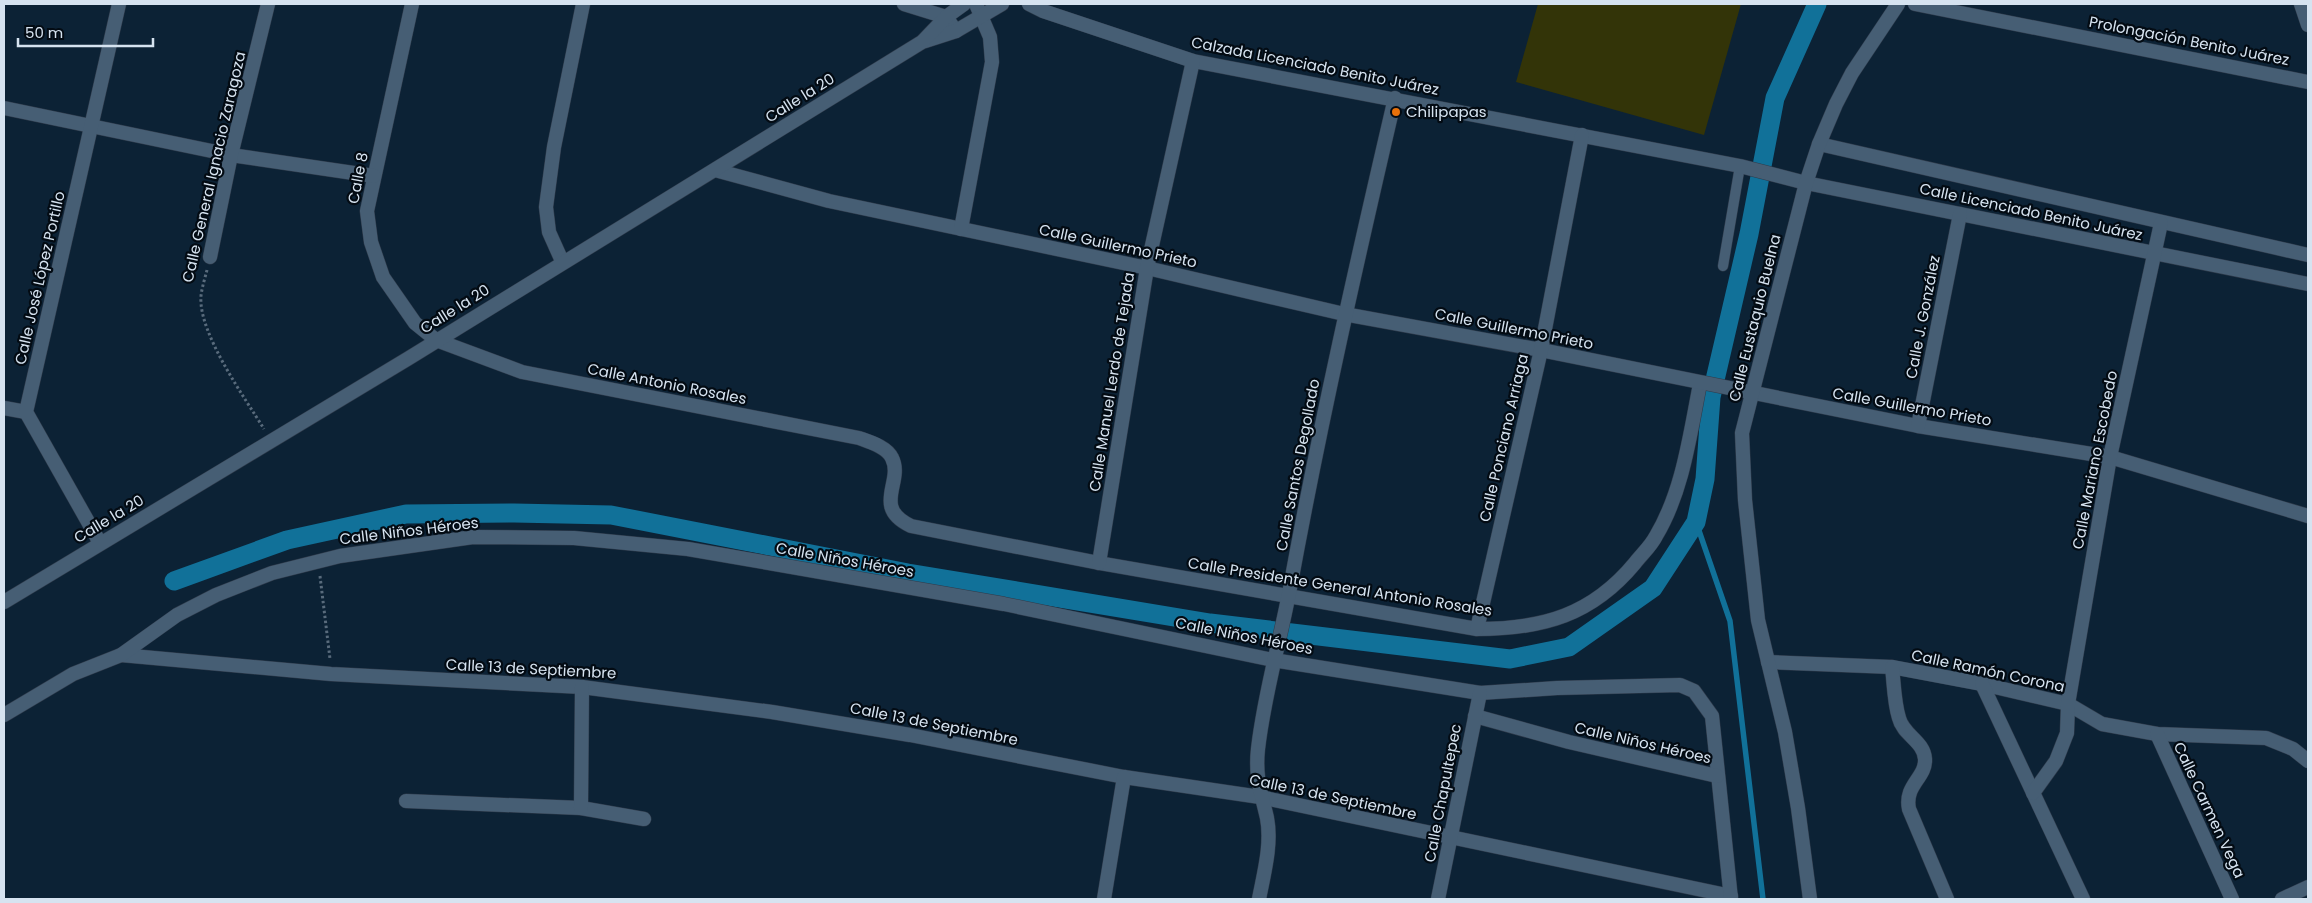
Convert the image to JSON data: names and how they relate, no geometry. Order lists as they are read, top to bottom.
{
  "streets": {
    "street": [
      "Prolongación Benito Juárez",
      "Calzada Licenciado Benito Juárez",
      "Calle la 20",
      "Calle General Ignacio Zaragoza",
      "Calle 8",
      "Calle Licenciado Benito Juárez",
      "Calle Guillermo Prieto",
      "Calle José López Portillo",
      "Calle J. González",
      "Calle Eustaquio Buelna",
      "Calle Manuel Lerdo de Tejada",
      "Calle Antonio Rosales",
      "Calle Ponciano Arriaga",
      "Calle Mariano Escobedo",
      "Calle Santos Degollado",
      "Calle Niños Héroes",
      "Calle Presidente General Antonio Rosales",
      "Calle 13 de Septiembre",
      "Calle Ramón Corona",
      "Calle Chapultepec",
      "Calle Carmen Vega"
    ]
  },
  "crossings": [
    ["Calzada Licenciado Benito Juárez", "Calle Licenciado Benito Juárez"],
    ["Calzada Licenciado Benito Juárez", "Calle Manuel Lerdo de Tejada"],
    ["Calzada Licenciado Benito Juárez", "Calle Ponciano Arriaga"],
    ["Calzada Licenciado Benito Juárez", "Calle Santos Degollado"],
    ["Calle la 20", "Calle General Ignacio Zaragoza"],
    ["Calle la 20", "Calle 8"],
    ["Calle la 20", "Calle Guillermo Prieto"],
    ["Calle la 20", "Calle Antonio Rosales"],
    ["Calle 8", "Calle Antonio Rosales"],
    ["Calle Licenciado Benito Juárez", "Calle J. González"],
    ["Calle Licenciado Benito Juárez", "Calle Eustaquio Buelna"],
    ["Calle Licenciado Benito Juárez", "Calle Mariano Escobedo"],
    ["Calle Guillermo Prieto", "Calle J. González"],
    ["Calle Guillermo Prieto", "Calle Eustaquio Buelna"],
    ["Calle Guillermo Prieto", "Calle Manuel Lerdo de Tejada"],
    ["Calle Guillermo Prieto", "Calle Ponciano Arriaga"],
    ["Calle Guillermo Prieto", "Calle Mariano Escobedo"],
    ["Calle Guillermo Prieto", "Calle Santos Degollado"],
    ["Calle Guillermo Prieto", "Calle Presidente General Antonio Rosales"],
    ["Calle Eustaquio Buelna", "Calle Ramón Corona"],
    ["Calle Manuel Lerdo de Tejada", "Calle Presidente General Antonio Rosales"],
    ["Calle Antonio Rosales", "Calle Presidente General Antonio Rosales"],
    ["Calle Ponciano Arriaga", "Calle Presidente General Antonio Rosales"],
    ["Calle Mariano Escobedo", "Calle Ramón Corona"],
    ["Calle Santos Degollado", "Calle Niños Héroes"],
    ["Calle Santos Degollado", "Calle Presidente General Antonio Rosales"],
    ["Calle Santos Degollado", "Calle 13 de Septiembre"],
    ["Calle Niños Héroes", "Calle 13 de Septiembre"],
    ["Calle Niños Héroes", "Calle Chapultepec"],
    ["Calle 13 de Septiembre", "Calle Chapultepec"],
    ["Calle Ramón Corona", "Calle Carmen Vega"]
  ],
  "places": ["Chilipapas"],
  "scale_bar": "50 m"
}
